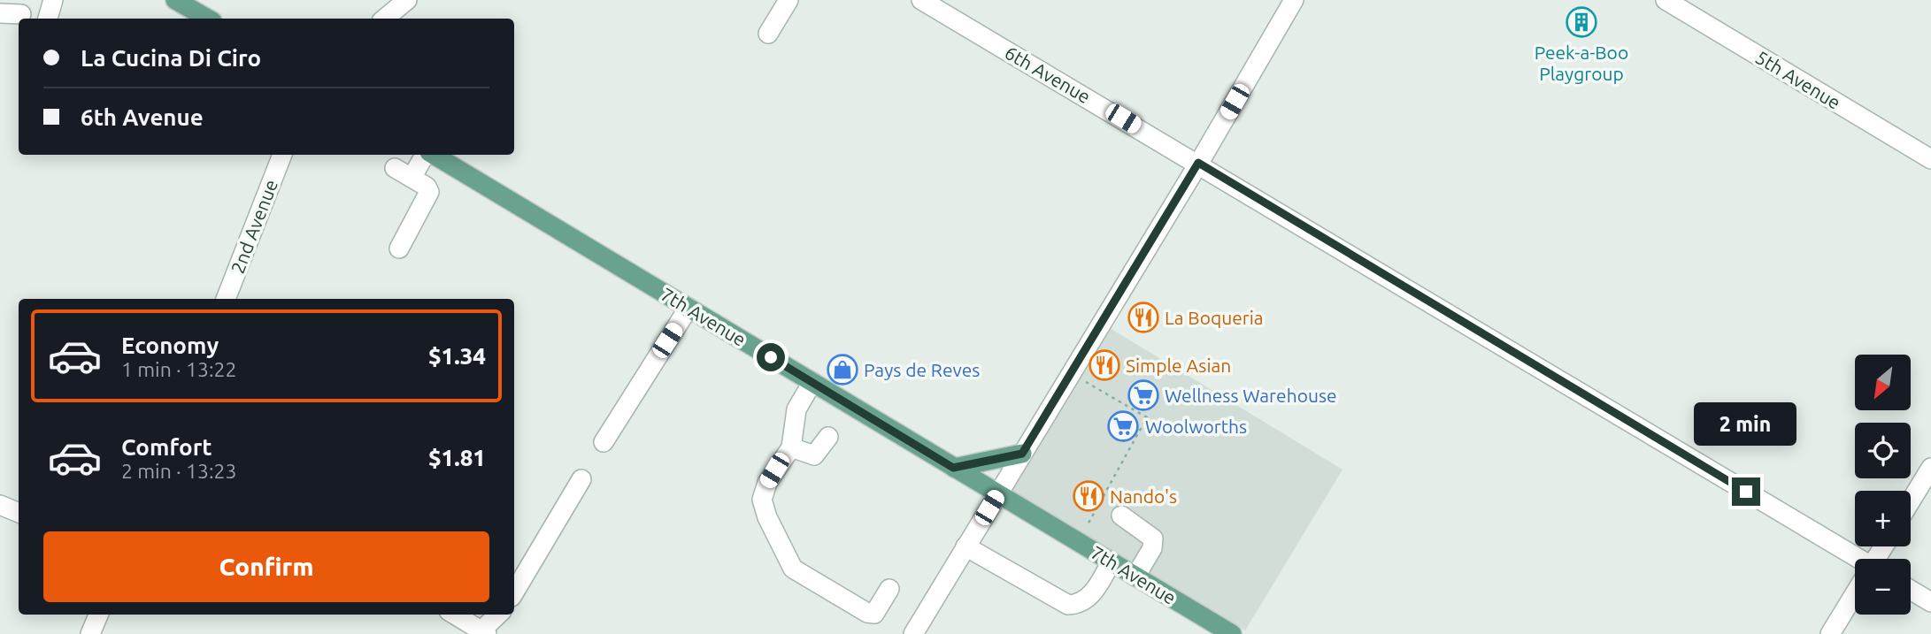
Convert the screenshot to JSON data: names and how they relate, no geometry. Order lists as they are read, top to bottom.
{
  "streets": {
    "main road": ["7th Avenue"],
    "street": ["6th Avenue", "5th Avenue", "2nd Avenue"]
  },
  "places": {
    "building": ["Peek-a-Boo Playgroup"],
    "restaurant": ["La Boqueria", "Simple Asian", "Nando's"],
    "shop": ["Pays de Reves"],
    "supermarket": ["Wellness Warehouse", "Woolworths"]
  },
  "north": "bottom left",
  "page": {
    "banner": ["La Cucina Di Ciro", "6th Avenue"],
    "list": [
      {
        "name": "Economy",
        "note": "1 min · 13:22",
        "value": "$1.34"
      },
      {
        "name": "Comfort",
        "note": "2 min · 13:23",
        "value": "$1.81"
      }
    ],
    "map_buttons": ["+", "−"],
    "bubble": "2 min",
    "buttons": "Confirm"
  }
}
